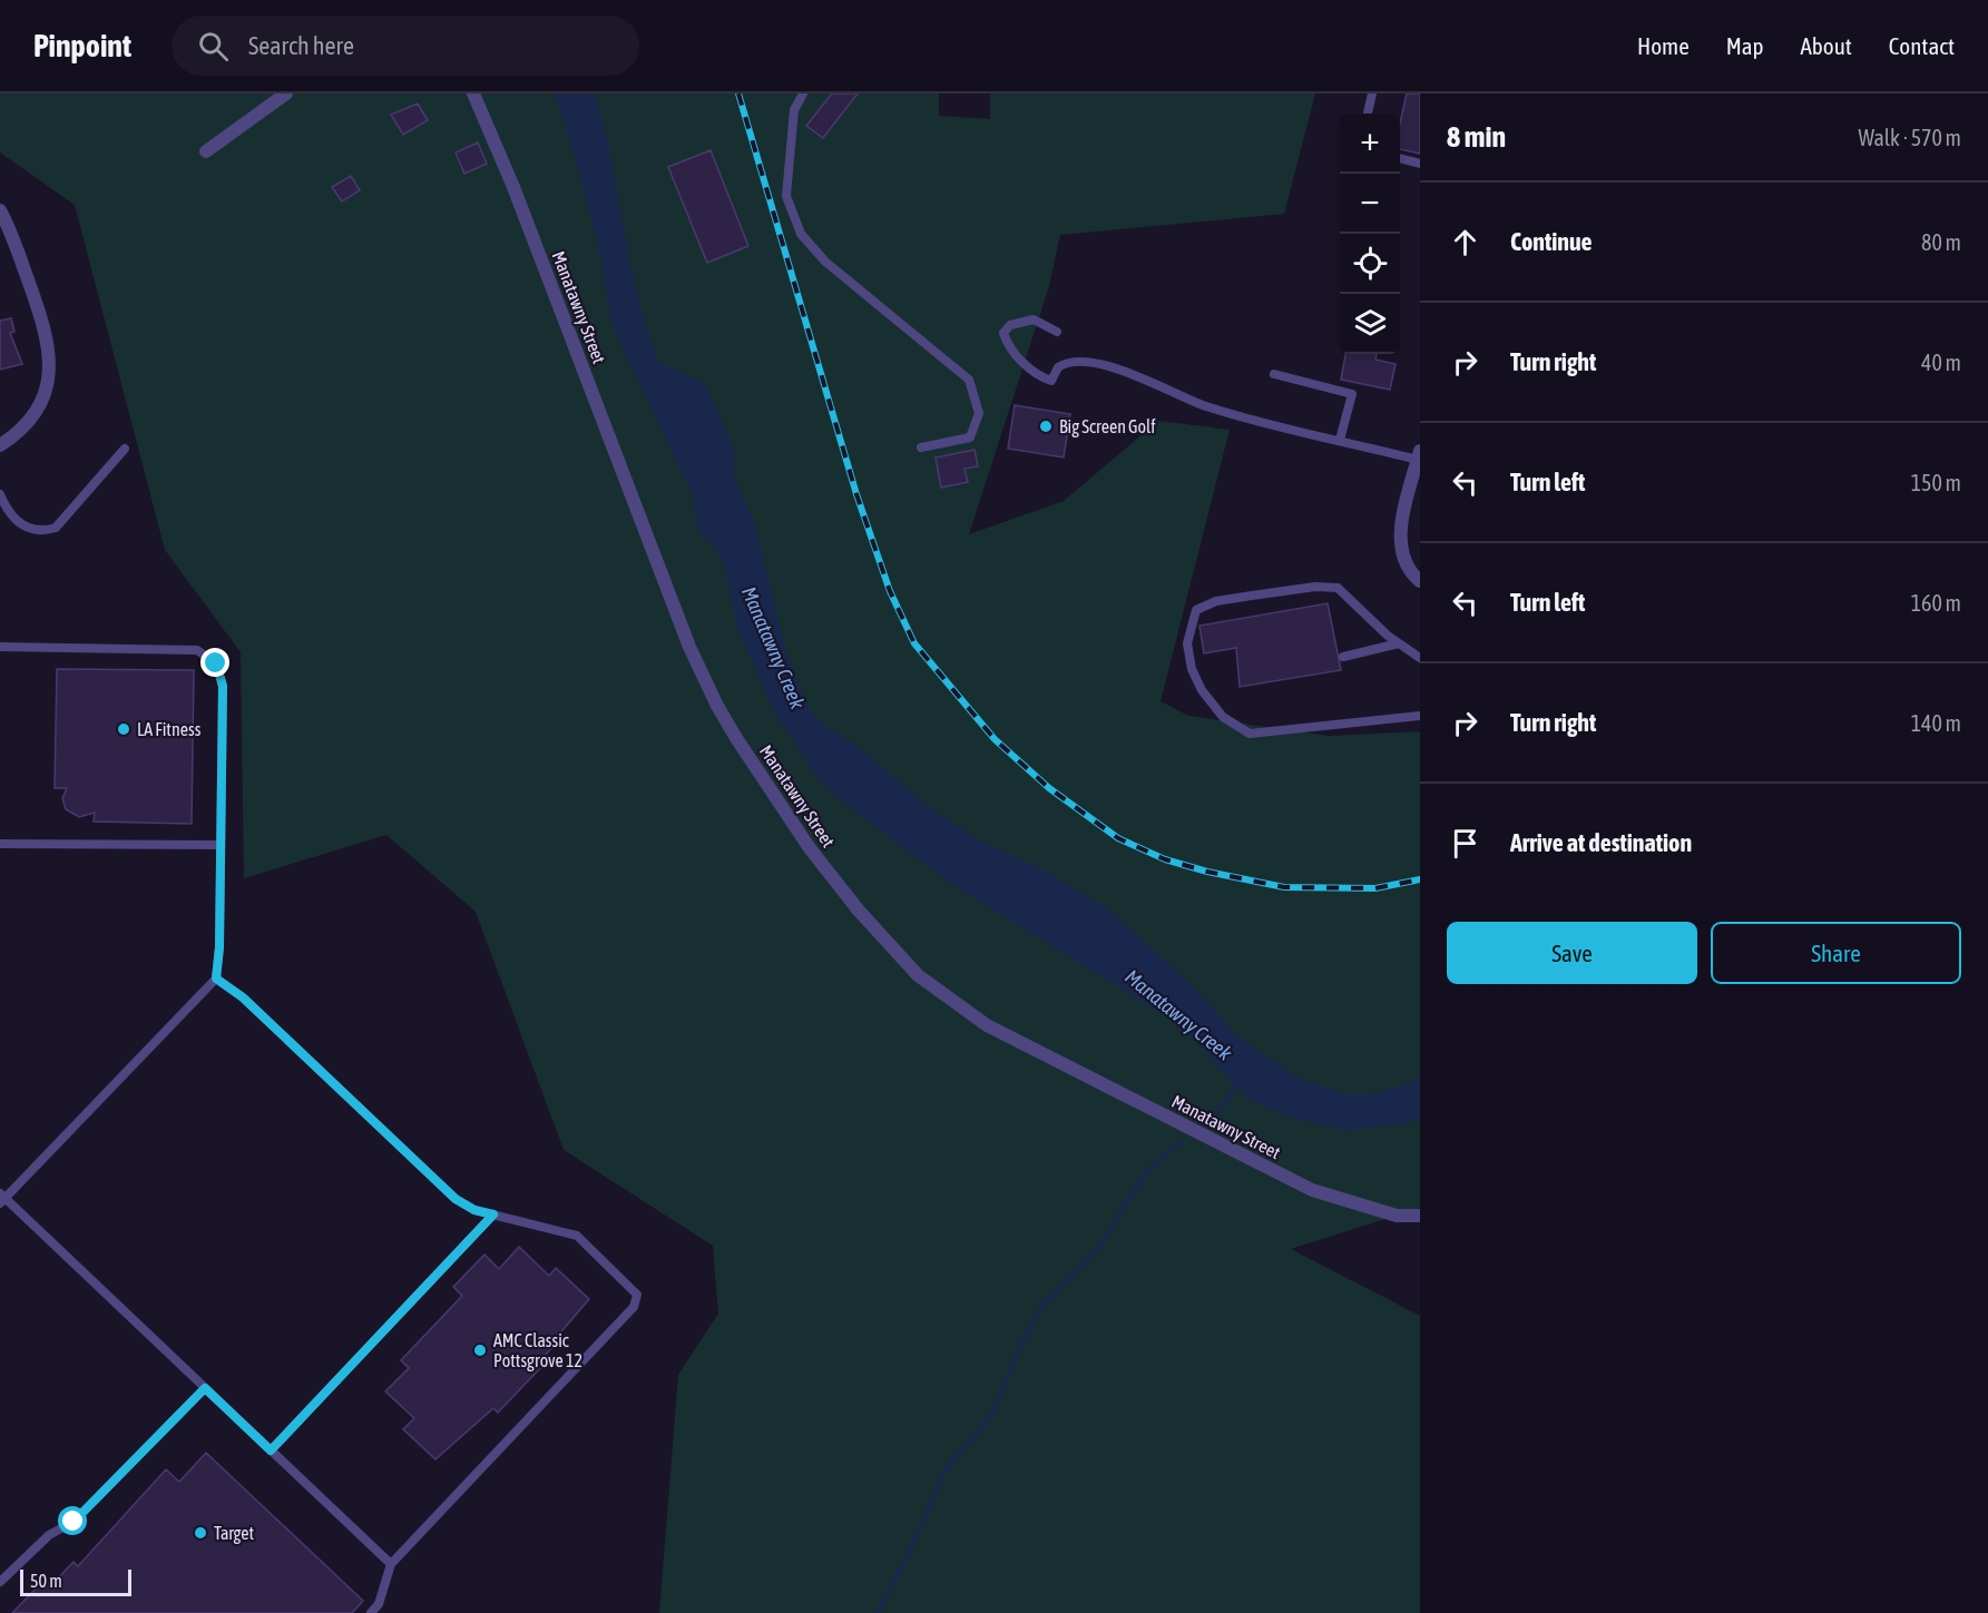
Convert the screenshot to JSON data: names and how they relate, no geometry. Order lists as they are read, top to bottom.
{
  "streets": {
    "street": ["Manatawny Street"]
  },
  "water": ["Manatawny Creek"],
  "places": [
    "Big Screen Golf",
    "LA Fitness",
    "AMC Classic Pottsgrove 12",
    "Target"
  ],
  "scale_bar": "50 m",
  "page": {
    "header": "Pinpoint",
    "search": "Search here",
    "nav": [
      "Home",
      "Map",
      "About",
      "Contact"
    ],
    "heading": ["8 min", "Walk · 570 m"],
    "map_buttons": ["+", "−"],
    "list": [
      ["Continue", "80 m"],
      ["Turn right", "40 m"],
      ["Turn left", "150 m"],
      ["Turn left", "160 m"],
      ["Turn right", "140 m"],
      "Arrive at destination"
    ],
    "buttons": ["Save", "Share"],
    "scale": "50 m"
  }
}
